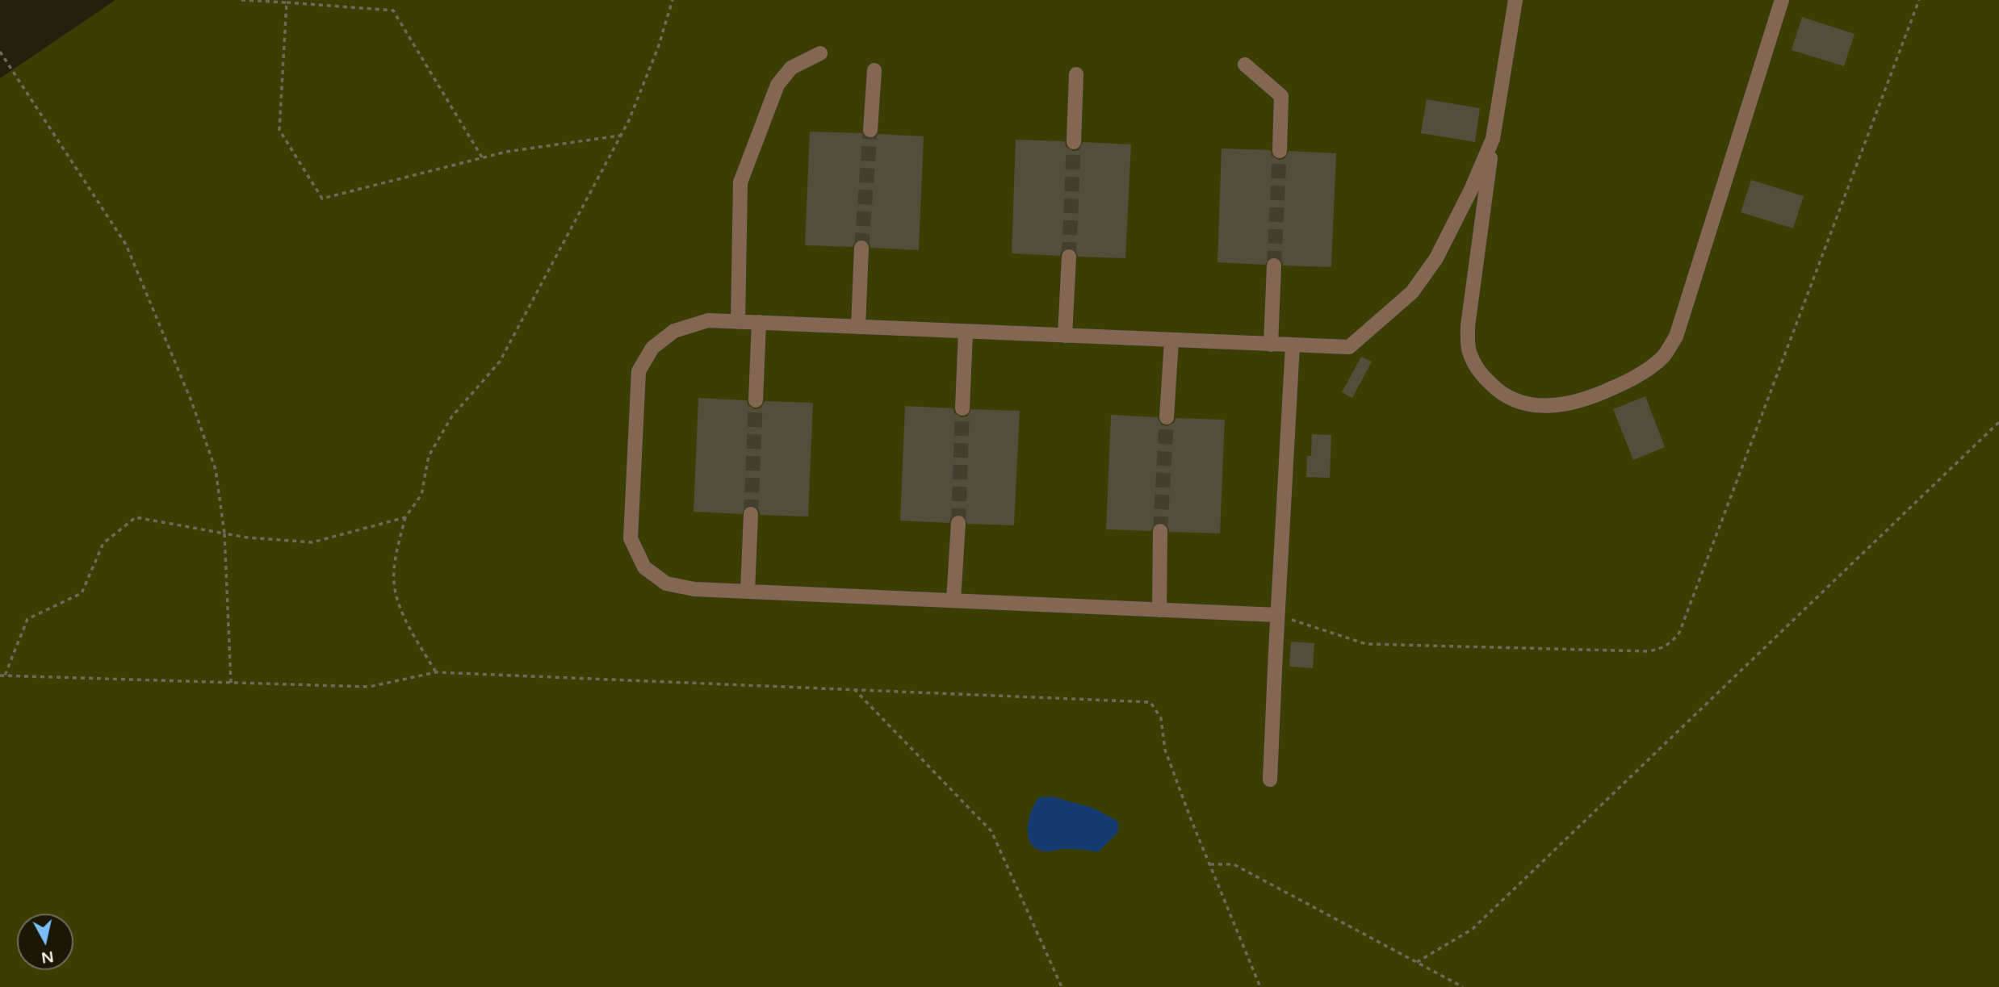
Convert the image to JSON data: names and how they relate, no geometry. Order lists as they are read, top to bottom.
{
  "north": "bottom"
}
